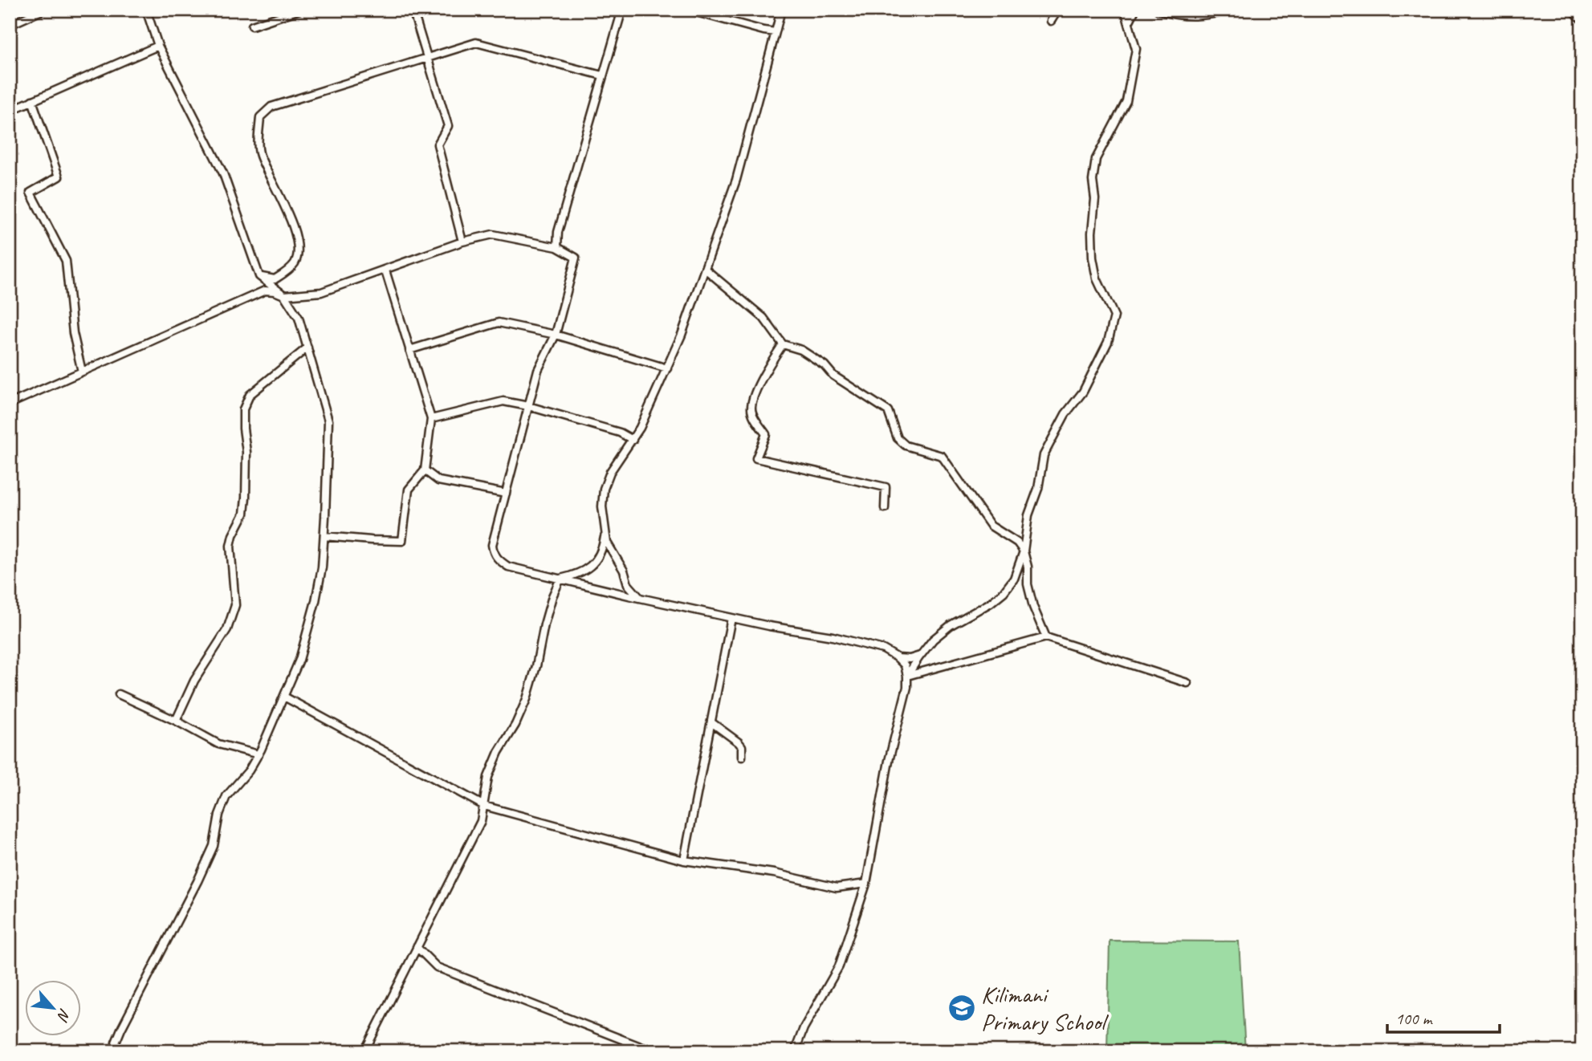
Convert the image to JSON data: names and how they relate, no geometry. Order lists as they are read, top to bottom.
{
  "places": {
    "school or university": ["Kilimani Primary School"]
  },
  "scale_bar": "100 m",
  "north": "bottom right"
}
